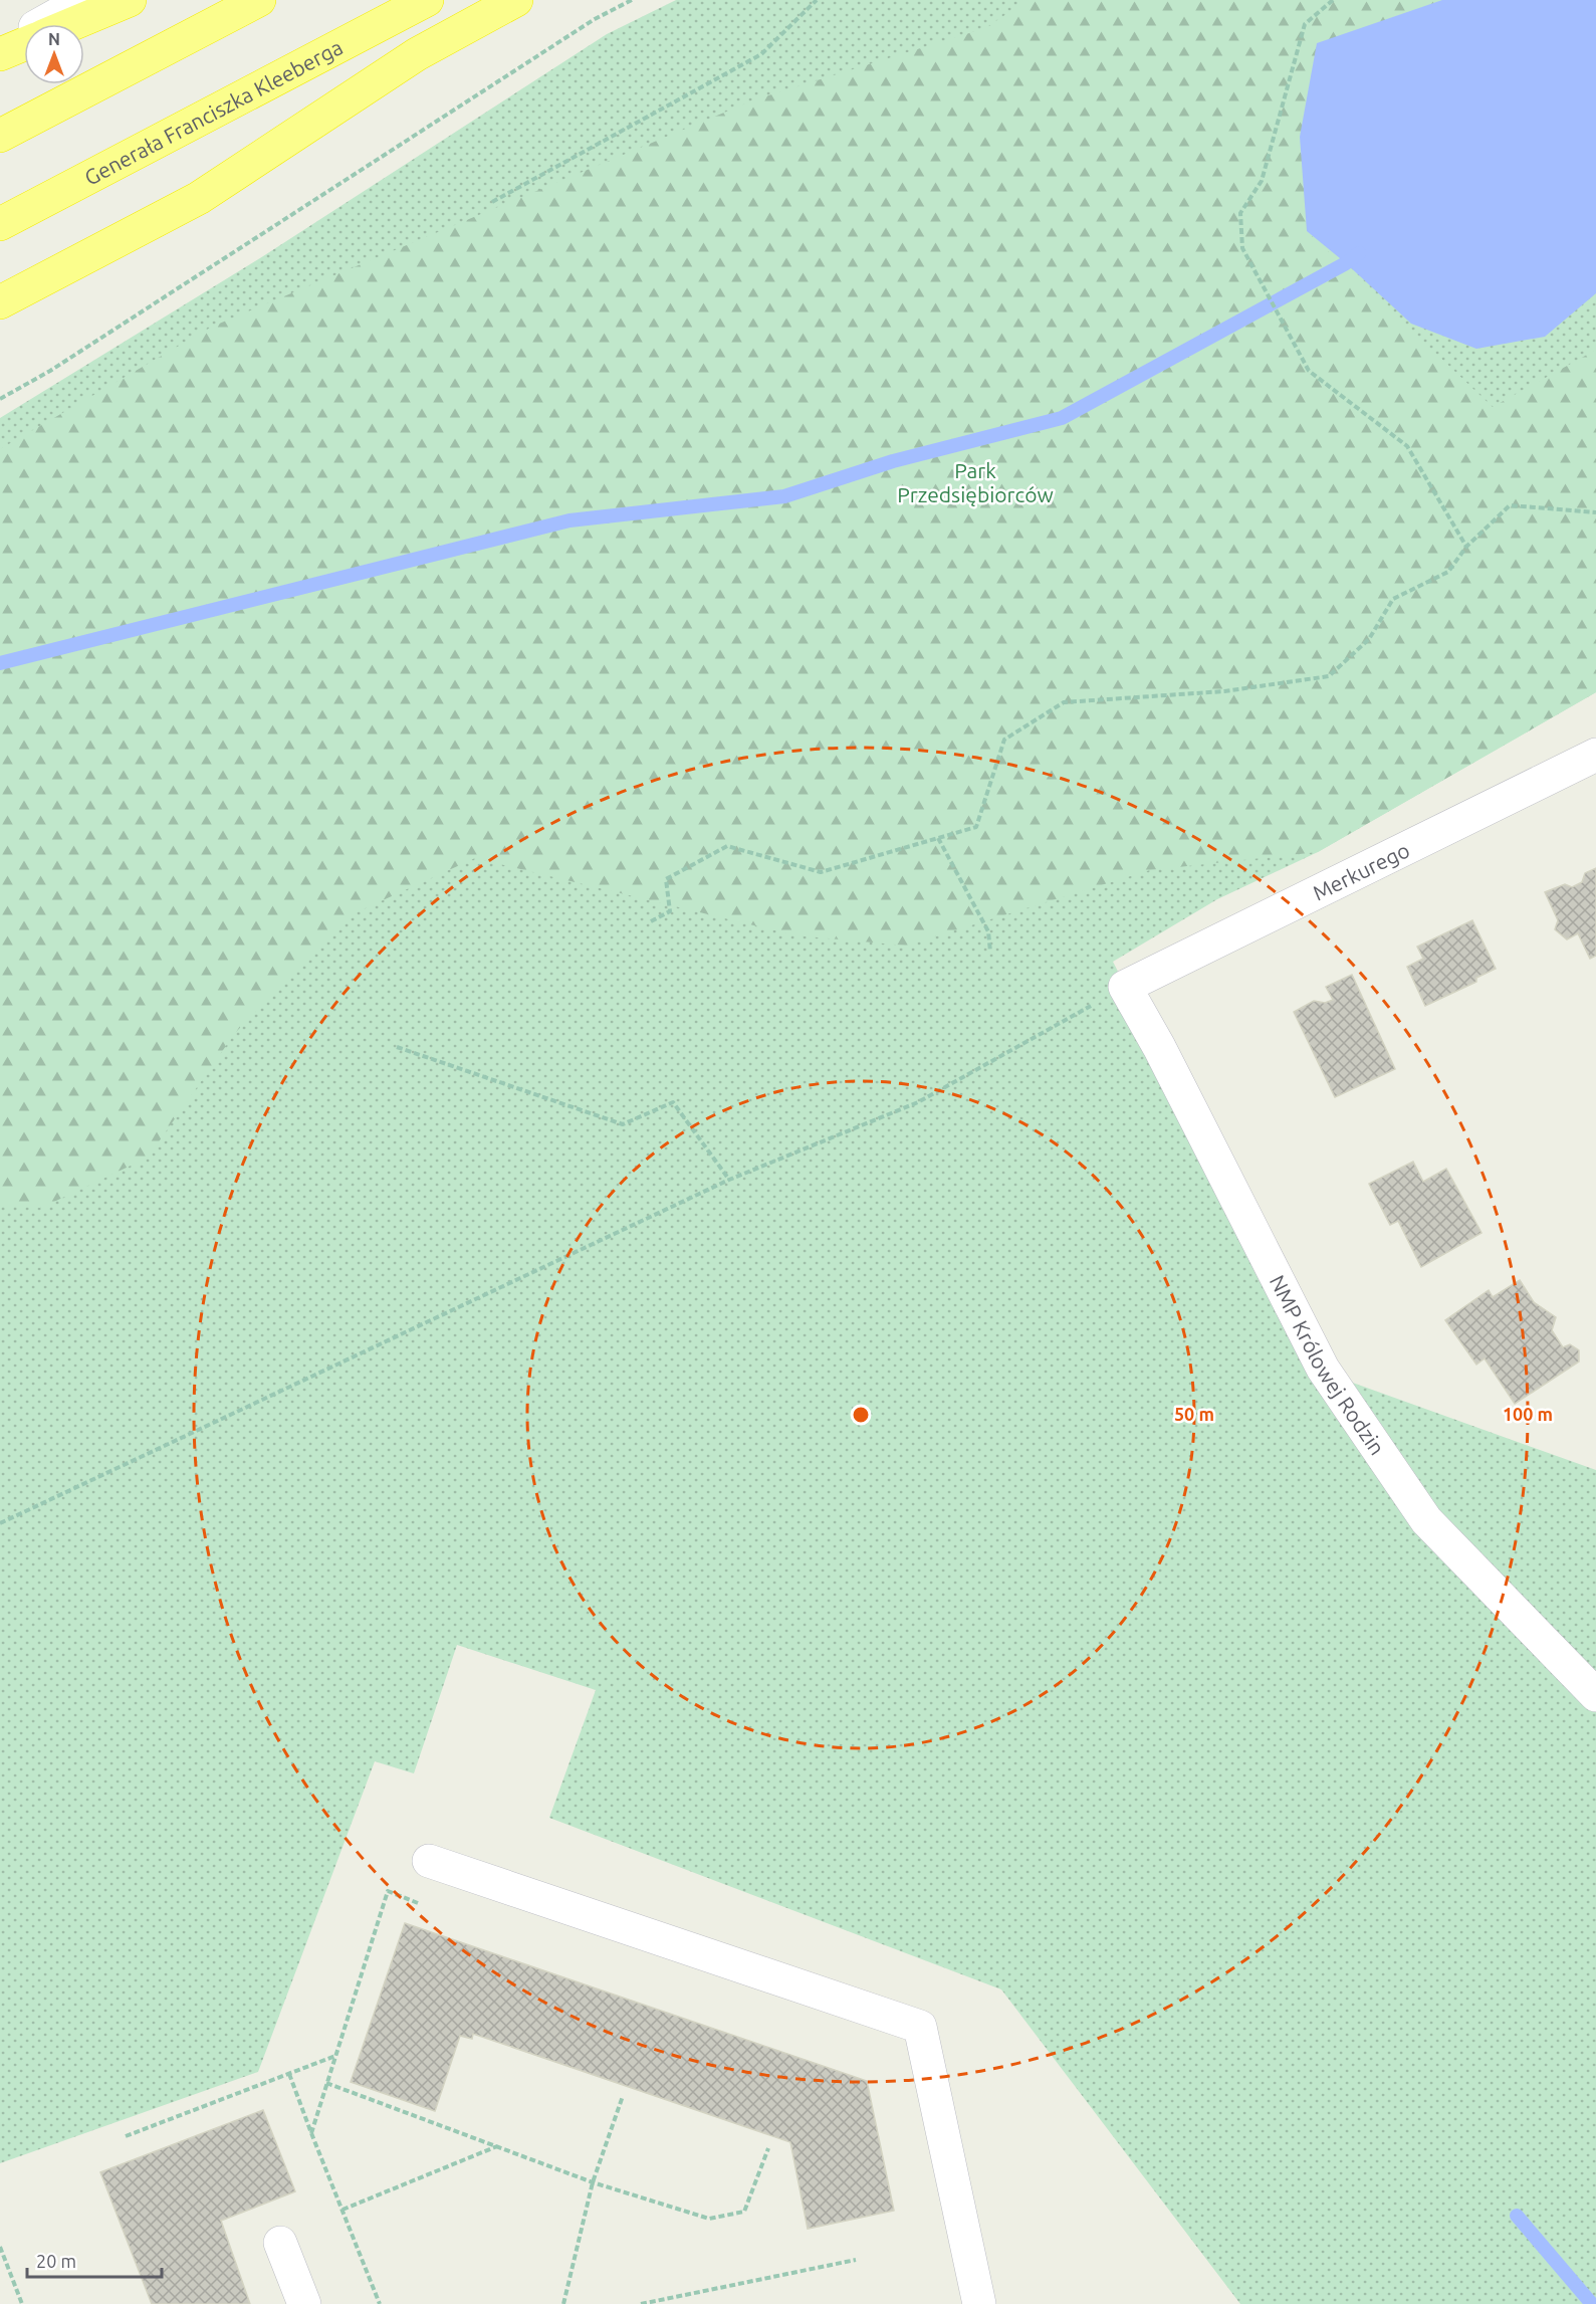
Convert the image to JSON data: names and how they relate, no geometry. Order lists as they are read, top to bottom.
{
  "streets": {
    "highway": ["Generała Franciszka Kleeberga"],
    "street": ["Merkurego", "NMP Królowej Rodzin"]
  },
  "crossings": [
    ["Merkurego", "NMP Królowej Rodzin"]
  ],
  "parks": ["Park Przedsiębiorców"],
  "scale_bar": "20 m",
  "north": "top",
  "rings": ["50 m", "100 m"]
}
